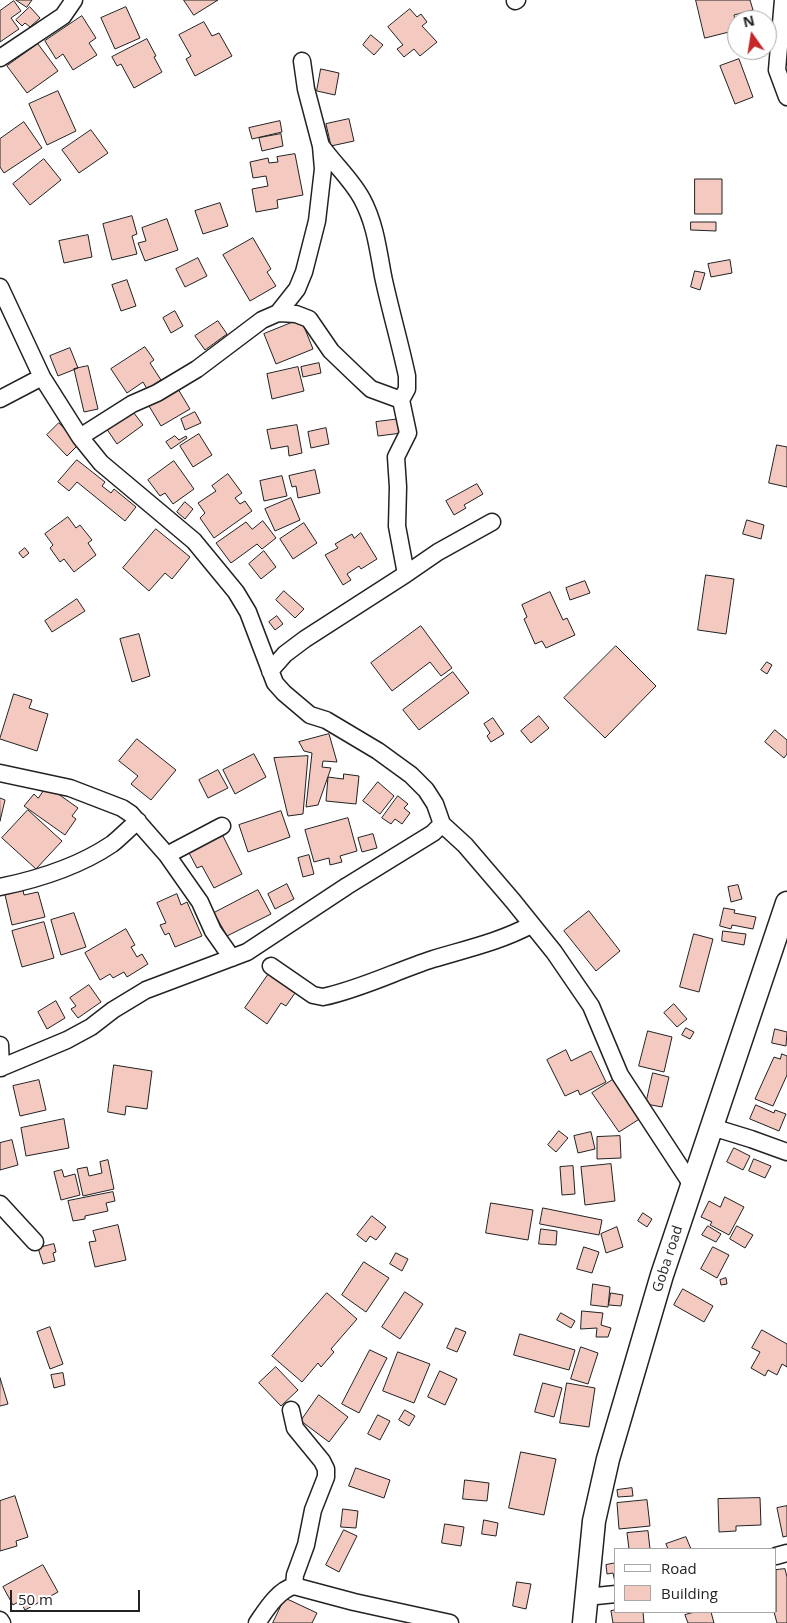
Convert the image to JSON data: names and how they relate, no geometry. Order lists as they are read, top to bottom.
{
  "streets": {
    "main road": ["Goba road"]
  },
  "legend": ["Road", "Building"],
  "scale_bar": "50 m",
  "north": "top"
}
